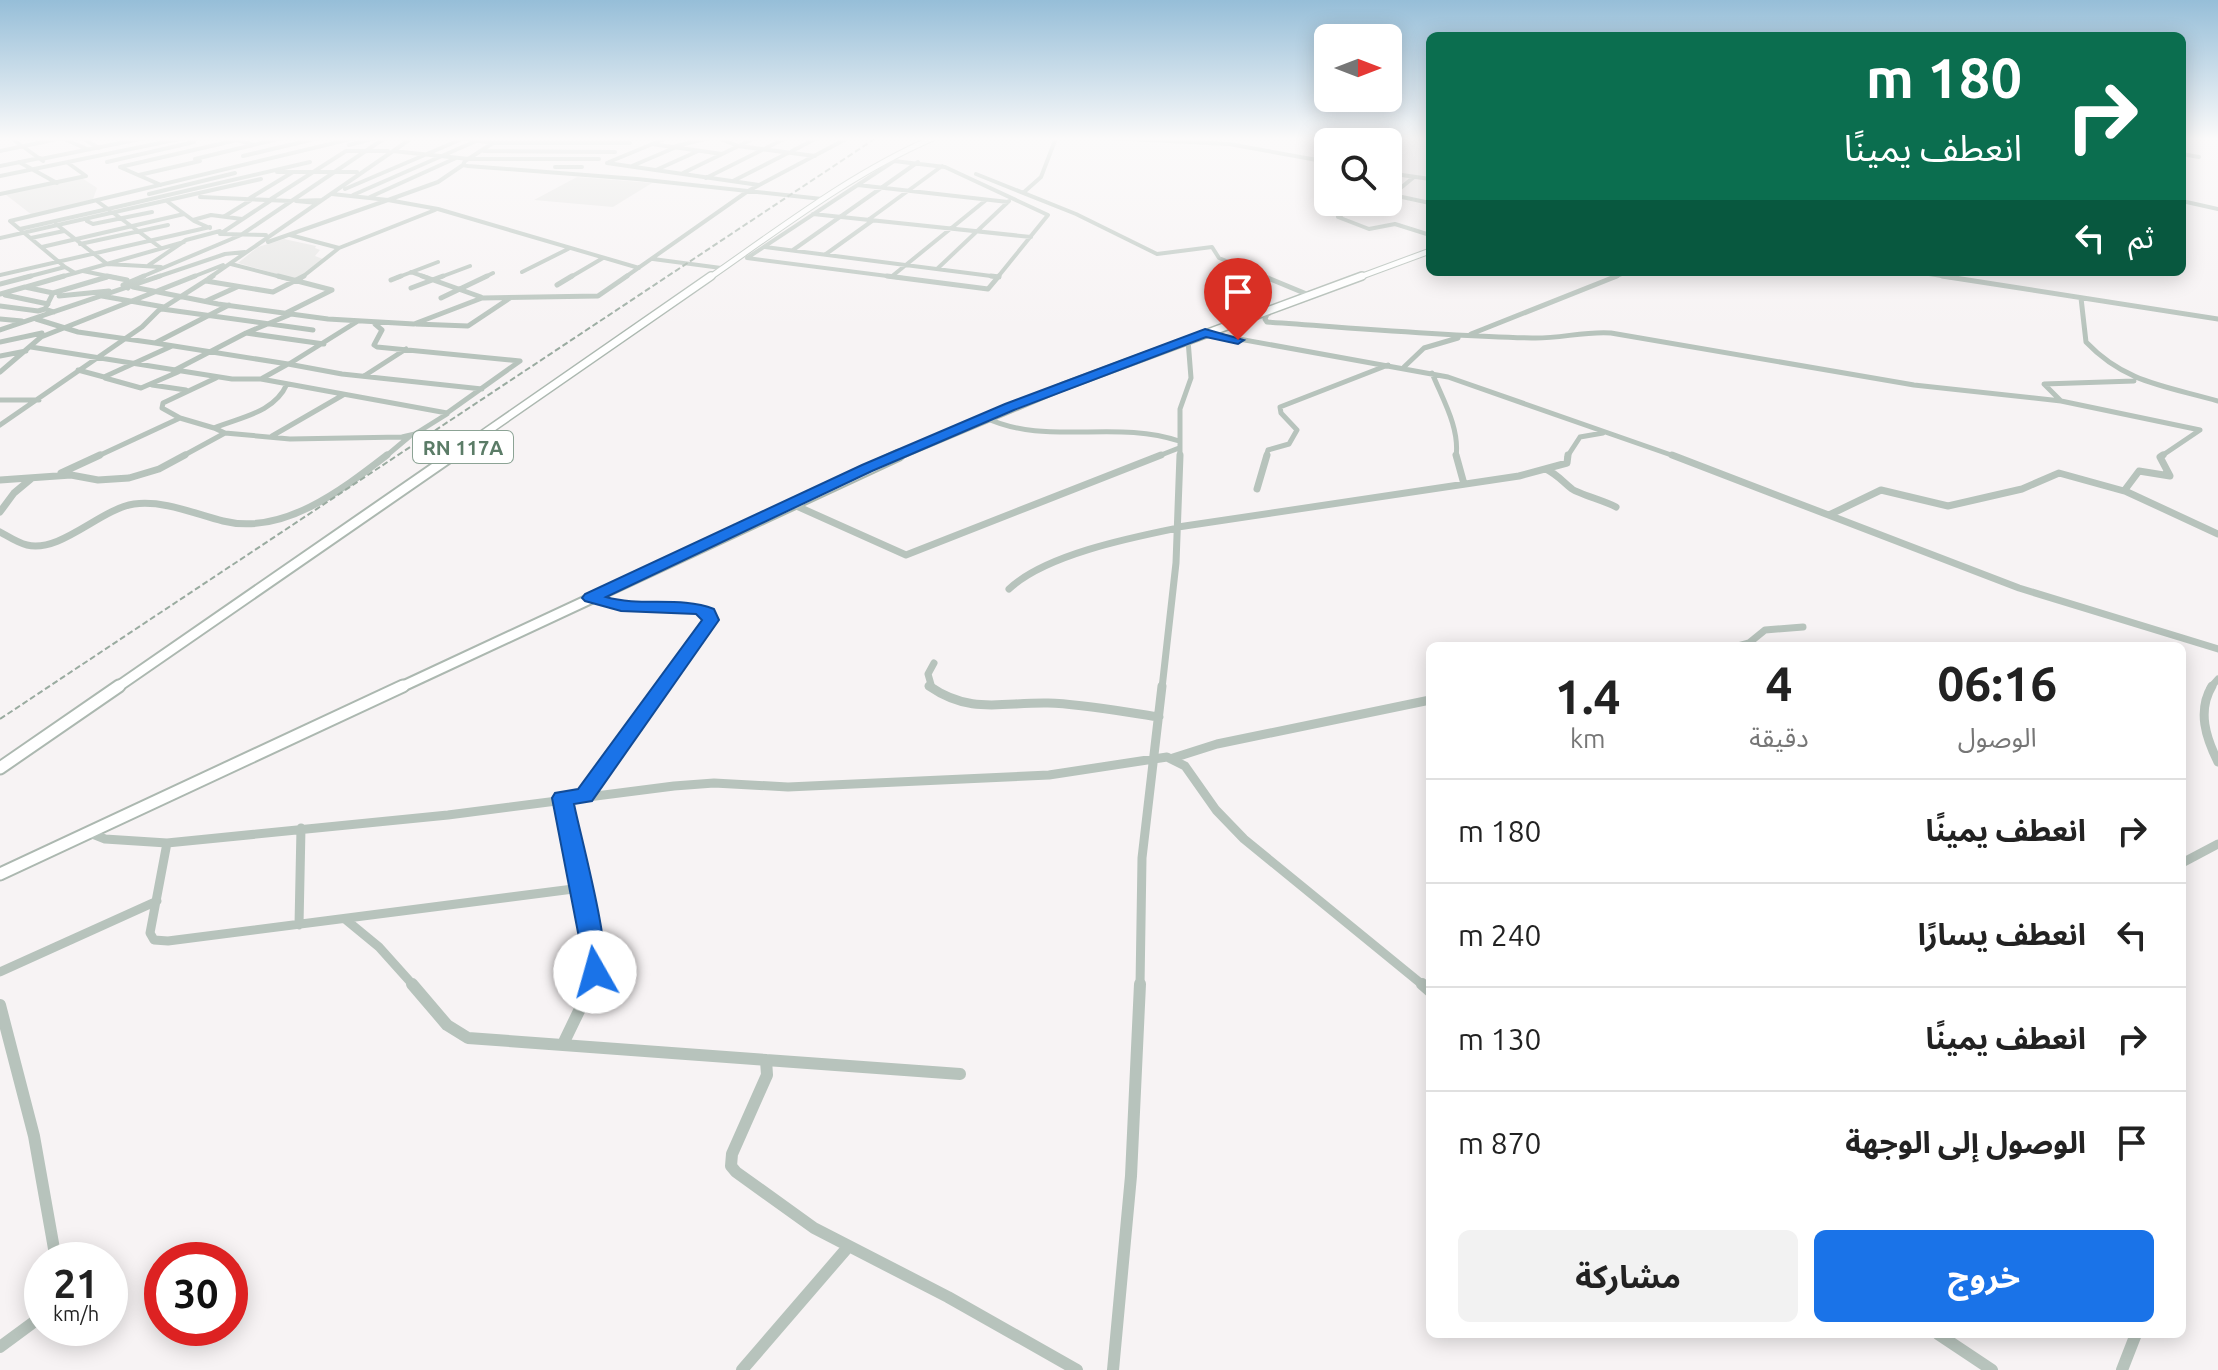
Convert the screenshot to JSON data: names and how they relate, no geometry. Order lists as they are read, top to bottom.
{
  "streets": {
    "main road": ["RN 117A"]
  },
  "north": "right",
  "page": {
    "turn": ["180 m", "انعطف يمينًا"],
    "then": "ثم",
    "eta": [
      "06:16",
      "الوصول",
      "4",
      "دقيقة",
      "1.4",
      "km"
    ],
    "list": [
      {
        "name": "انعطف يمينًا",
        "value": "180 m"
      },
      {
        "name": "انعطف يسارًا",
        "value": "240 m"
      },
      {
        "name": "انعطف يمينًا",
        "value": "130 m"
      },
      {
        "name": "الوصول إلى الوجهة",
        "value": "870 m"
      }
    ],
    "buttons": ["خروج", "مشاركة"],
    "speed": "21 km/h",
    "limit": "30"
  }
}
